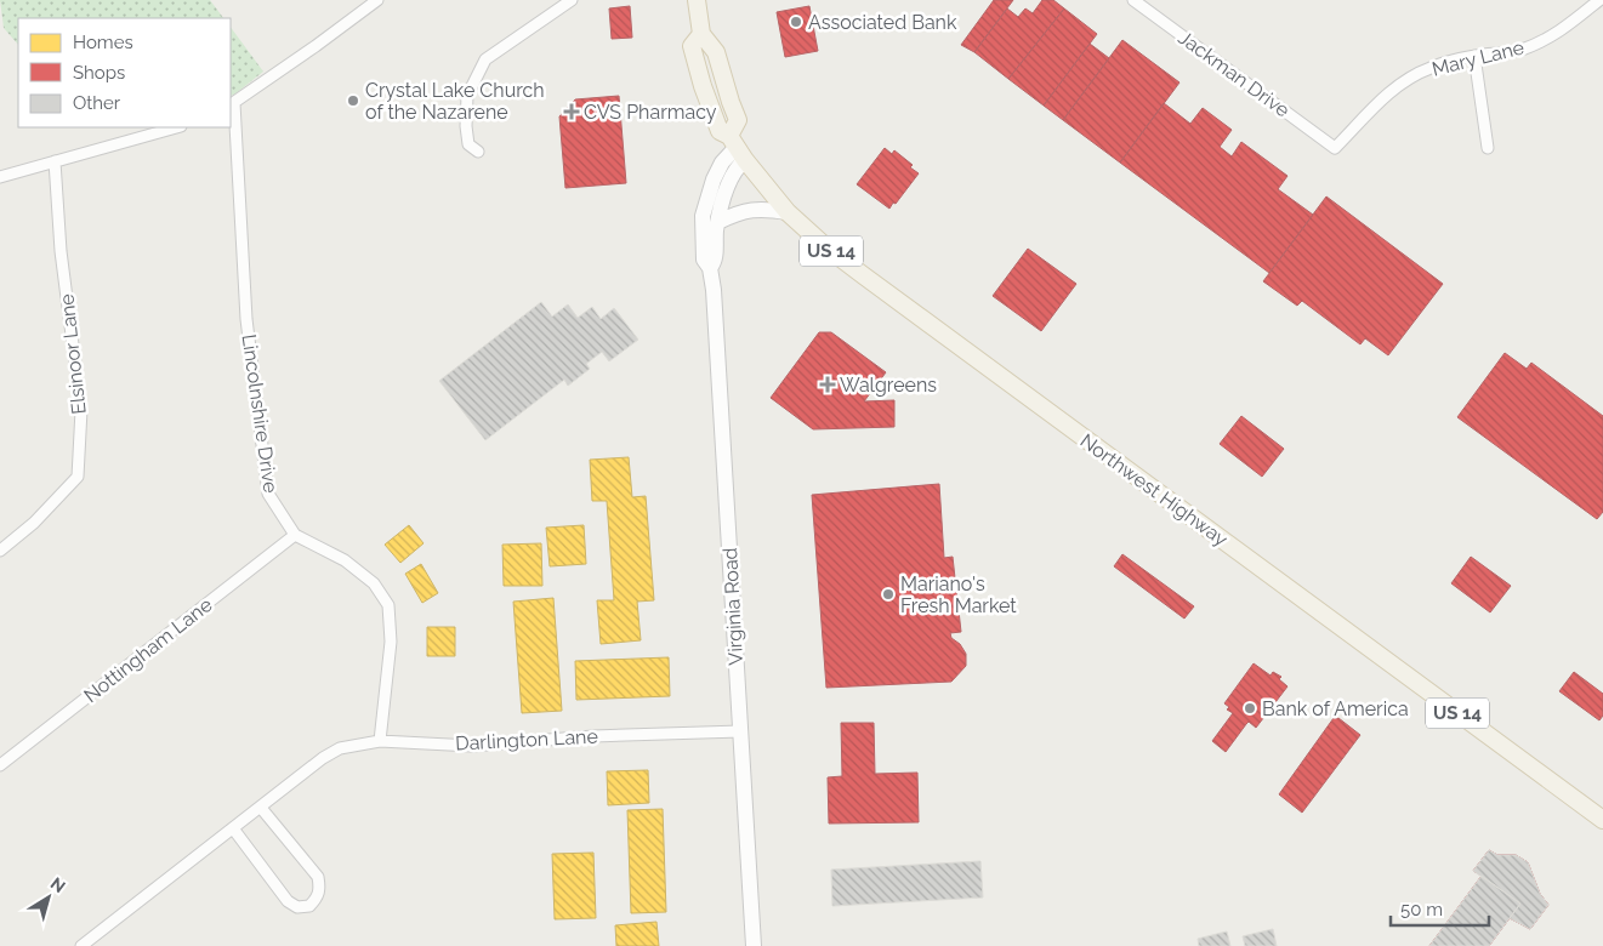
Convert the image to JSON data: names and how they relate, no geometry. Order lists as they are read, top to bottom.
{
  "streets": {
    "main road": ["US 14", "Northwest Highway"],
    "street": [
      "Mary Lane",
      "Jackman Drive",
      "Elsinoor Lane",
      "Lincolnshire Drive",
      "Virginia Road",
      "Nottingham Lane",
      "Darlington Lane"
    ]
  },
  "crossings": [
    ["Mary Lane", "Jackman Drive"],
    ["Lincolnshire Drive", "Nottingham Lane"],
    ["Lincolnshire Drive", "Darlington Lane"],
    ["Northwest Highway", "Virginia Road"],
    ["Virginia Road", "Darlington Lane"]
  ],
  "places": {
    "other": [
      "Associated Bank",
      "Crystal Lake Church of the Nazarene",
      "Mariano's Fresh Market",
      "Bank of America"
    ],
    "health": ["CVS Pharmacy", "Walgreens"]
  },
  "legend": ["Homes", "Shops", "Other"],
  "scale_bar": "50 m",
  "north": "top right"
}
